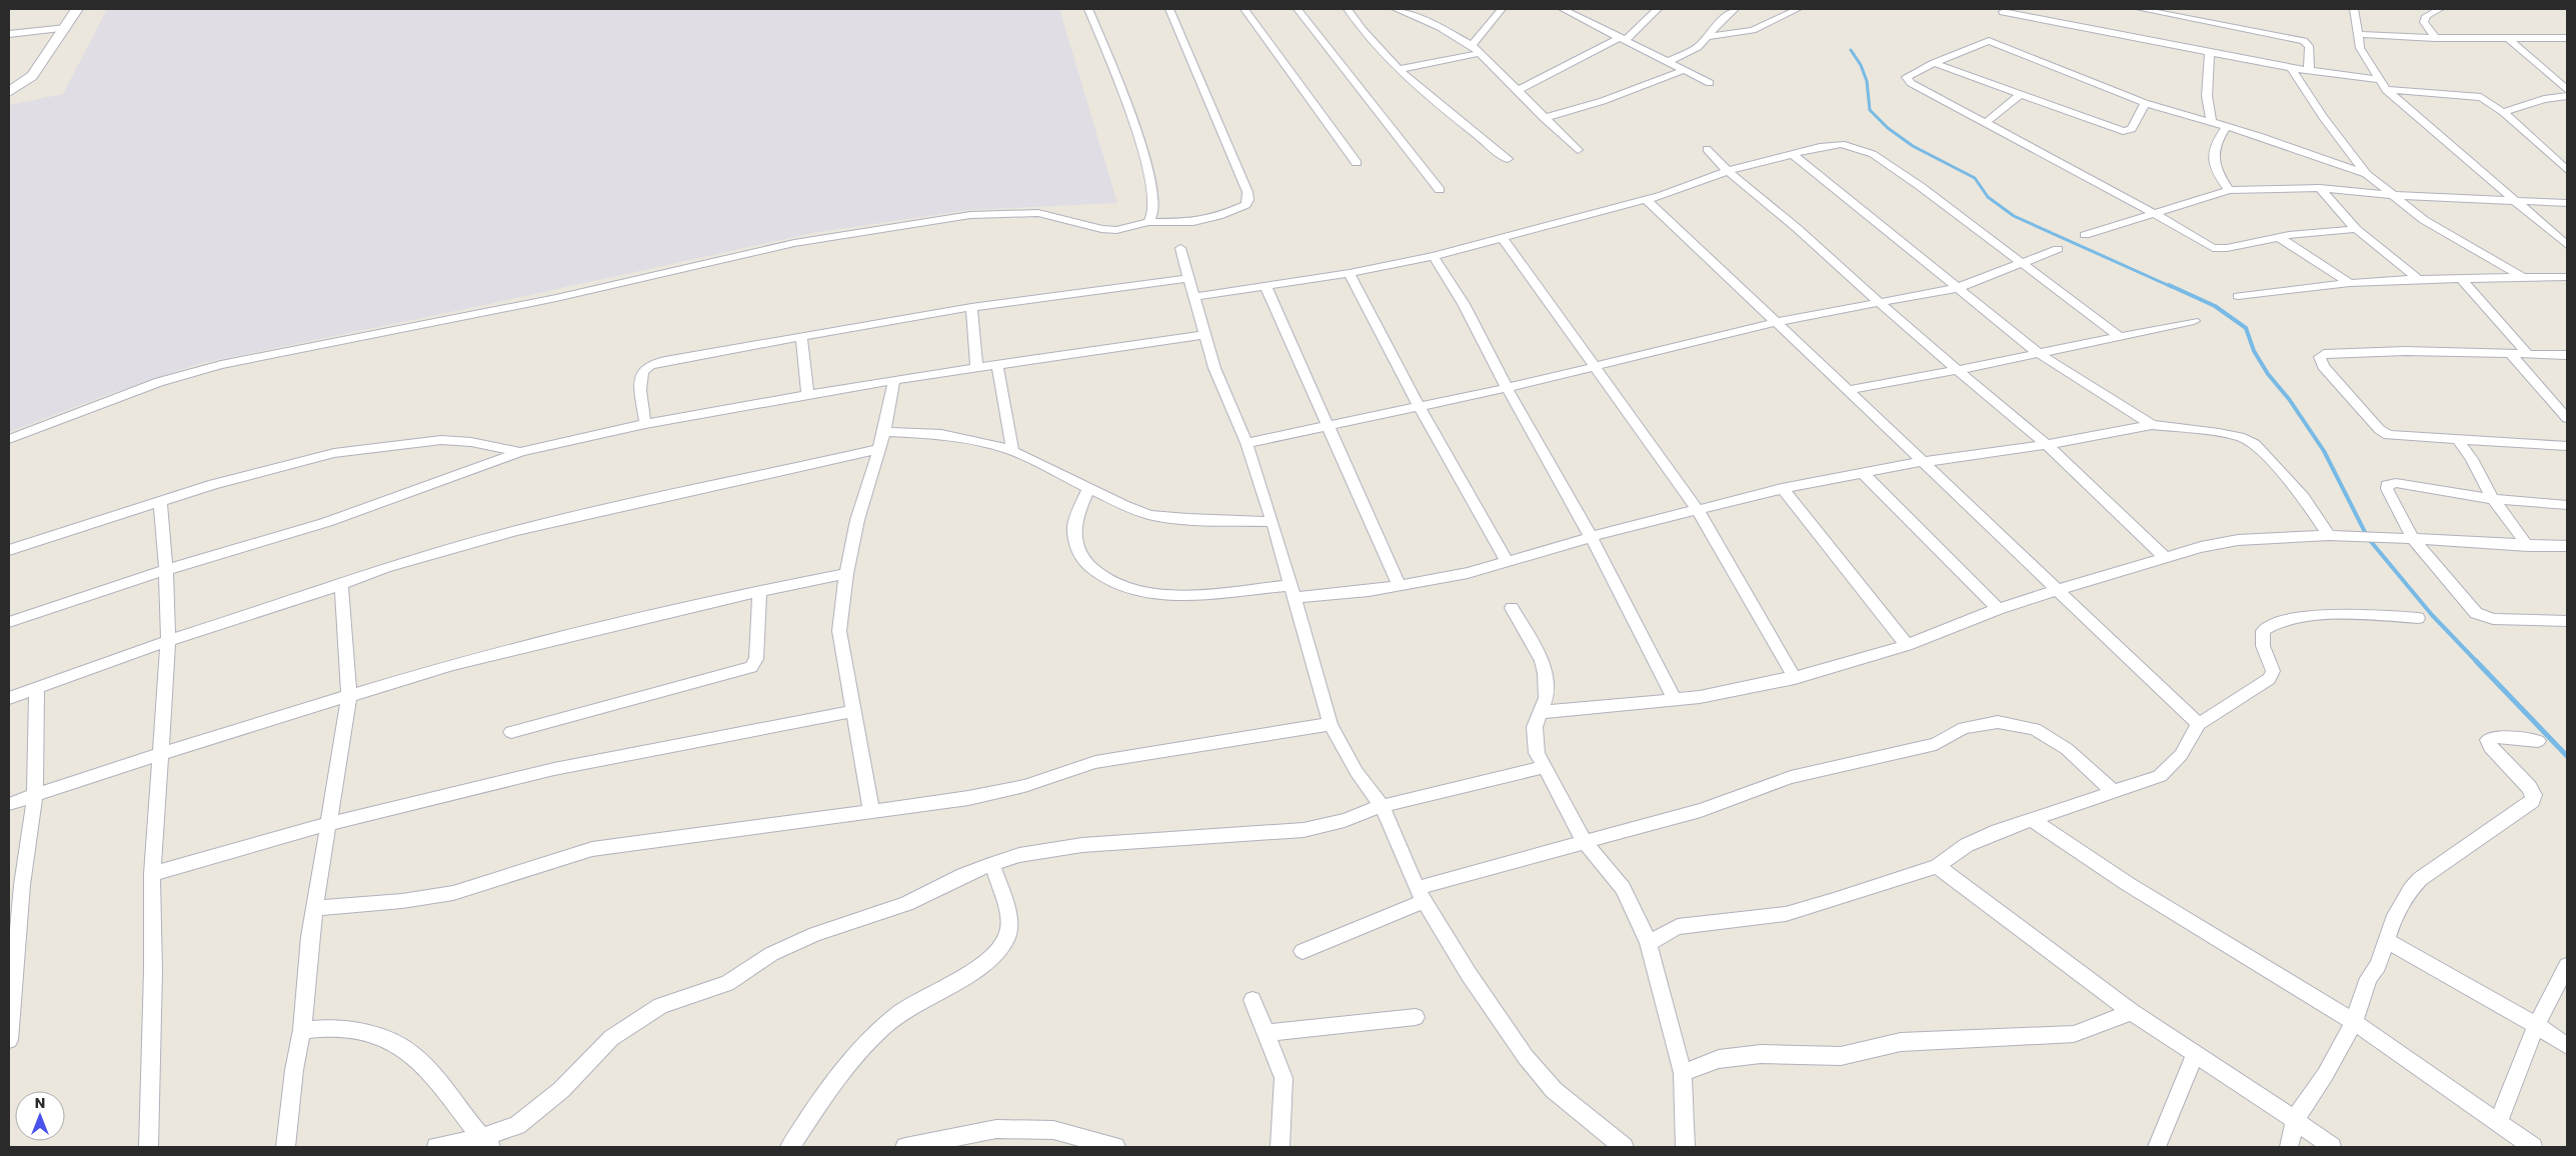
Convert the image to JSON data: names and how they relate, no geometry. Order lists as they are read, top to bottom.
{
  "north": "top"
}
